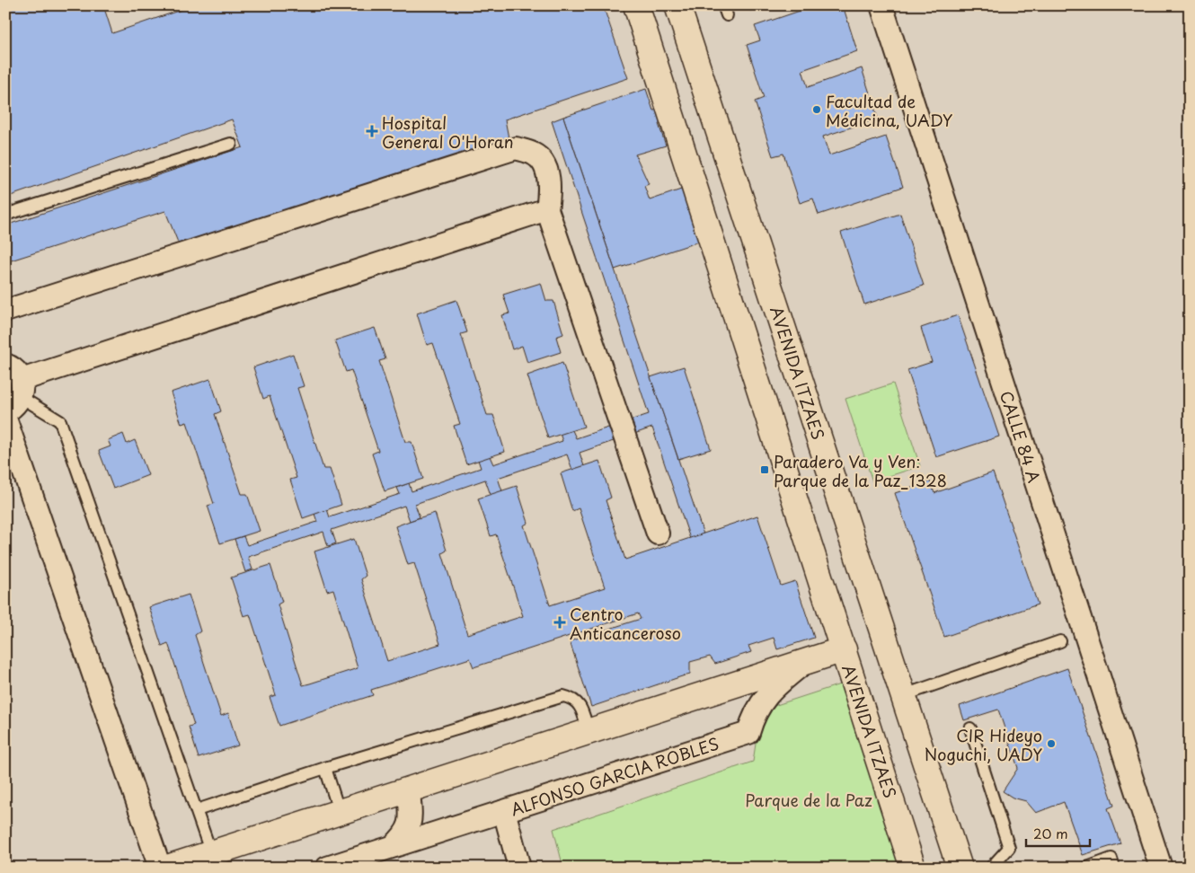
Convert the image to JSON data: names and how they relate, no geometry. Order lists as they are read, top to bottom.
{
  "streets": {
    "main road": ["AVENIDA ITZAES", "ALFONSO GARCIA ROBLES"],
    "street": ["CALLE 84 A"]
  },
  "crossings": [
    ["AVENIDA ITZAES", "ALFONSO GARCIA ROBLES"]
  ],
  "parks": ["Parque de la Paz"],
  "places": {
    "other": ["Facultad de Médicina, UADY", "CIR Hideyo Noguchi, UADY"],
    "health": ["Hospital General O'Horan", "Centro Anticanceroso"],
    "transit": ["Paradero Va y Ven: Parque de la Paz_1328"]
  },
  "scale_bar": "20 m"
}
